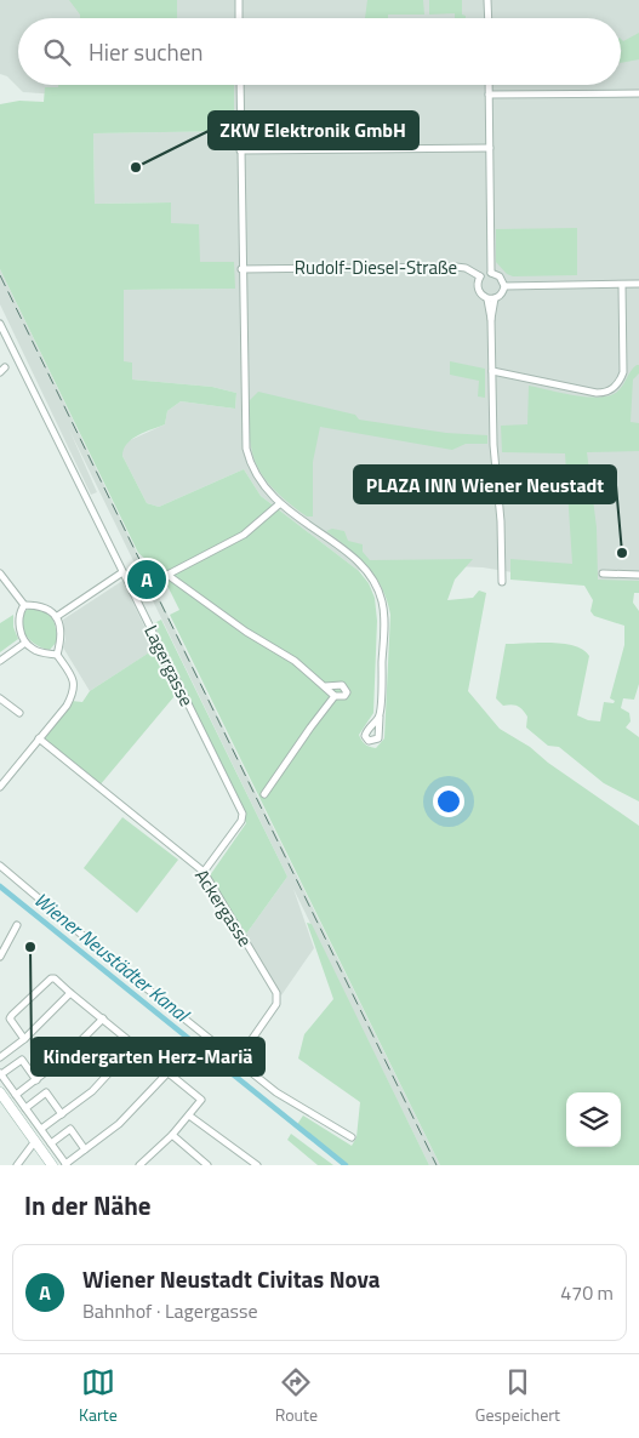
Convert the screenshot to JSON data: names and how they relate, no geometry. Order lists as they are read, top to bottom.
{
  "streets": {
    "street": ["Rudolf-Diesel-Straße", "Lagergasse", "Ackergasse"]
  },
  "crossings": [
    ["Lagergasse", "Ackergasse"]
  ],
  "water": ["Wiener Neustädter Kanal"],
  "places": ["ZKW Elektronik GmbH", "PLAZA INN Wiener Neustadt", "Kindergarten Herz-Mariä"],
  "page": {
    "search": "Hier suchen",
    "pins": "A",
    "heading": "In der Nähe",
    "list": [
      {
        "mark": "A",
        "name": "Wiener Neustadt Civitas Nova",
        "note": "Bahnhof · Lagergasse",
        "value": "470 m"
      }
    ],
    "nav": ["Karte", "Route", "Gespeichert"]
  }
}
